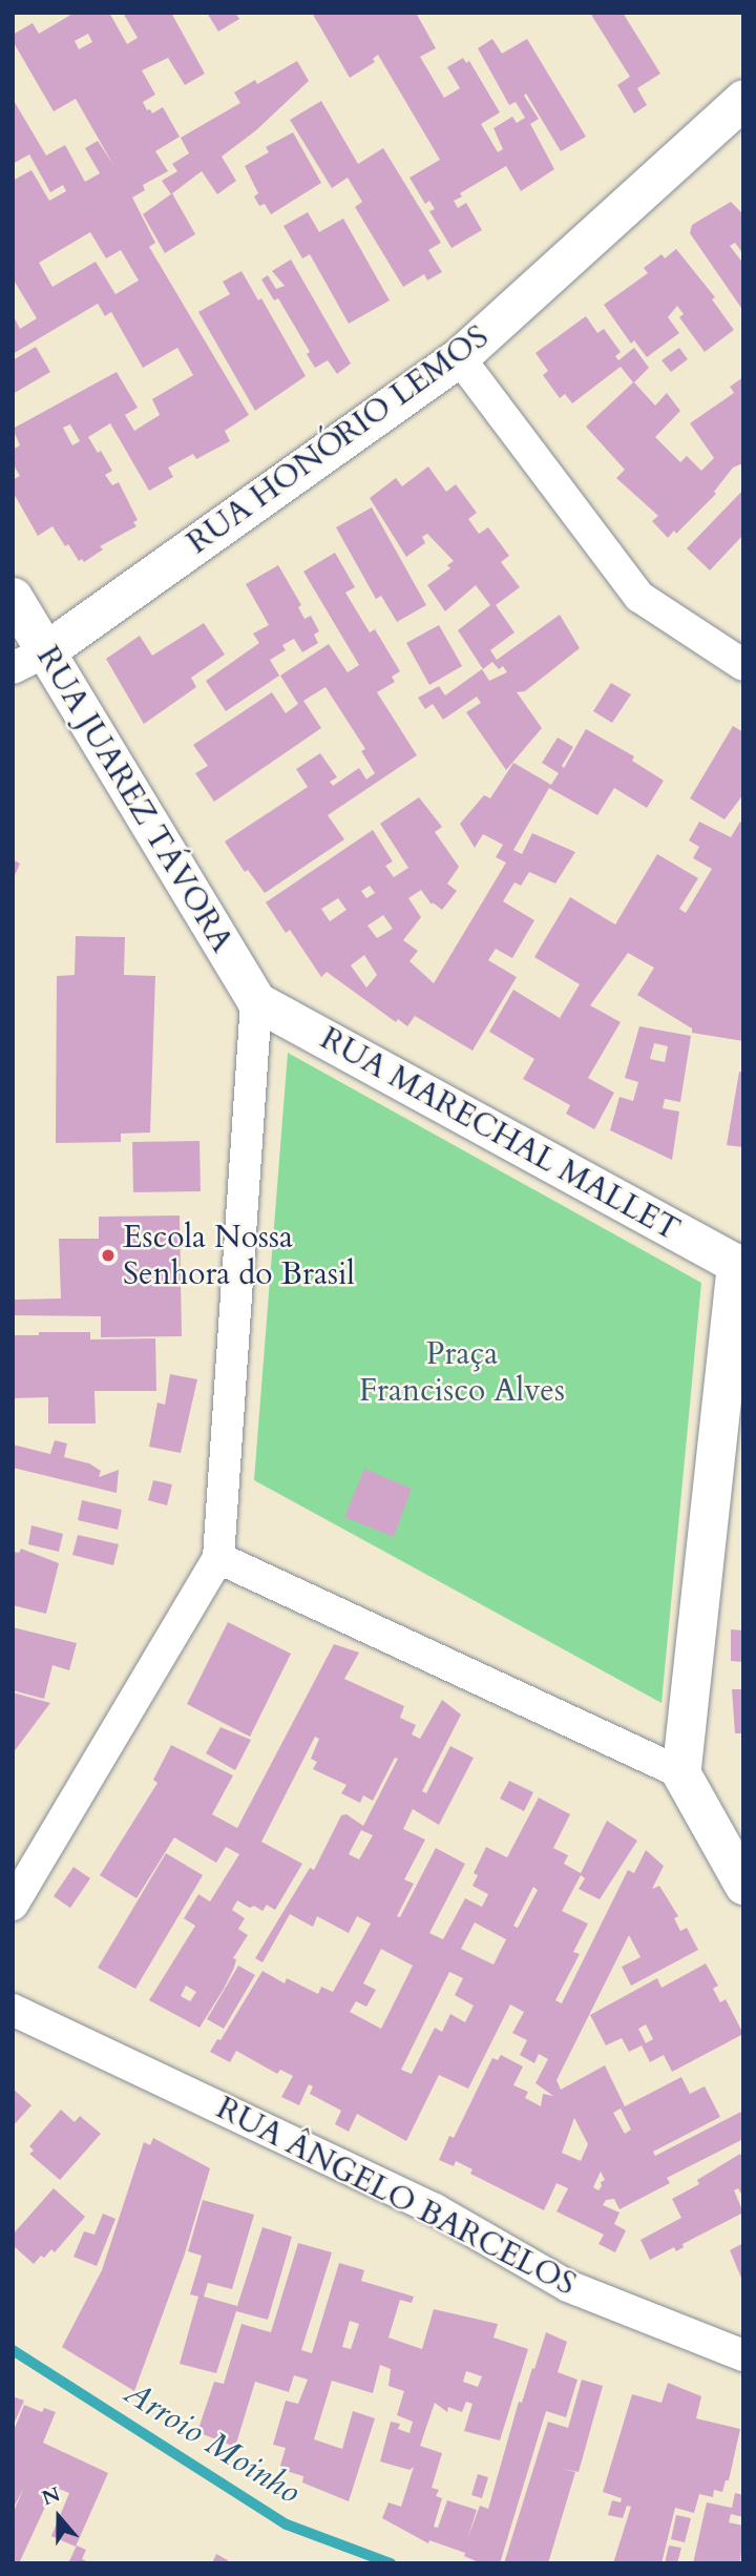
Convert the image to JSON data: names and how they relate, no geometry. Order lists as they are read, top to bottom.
{
  "streets": {
    "street": [
      "RUA HONÓRIO LEMOS",
      "RUA JUAREZ TÁVORA",
      "RUA MARECHAL MALLET",
      "RUA ÂNGELO BARCELOS"
    ]
  },
  "crossings": [
    ["RUA HONÓRIO LEMOS", "RUA JUAREZ TÁVORA"],
    ["RUA JUAREZ TÁVORA", "RUA MARECHAL MALLET"]
  ],
  "water": ["Arroio Moinho"],
  "parks": ["Praça Francisco Alves"],
  "places": ["Escola Nossa Senhora do Brasil"],
  "north": "top"
}
